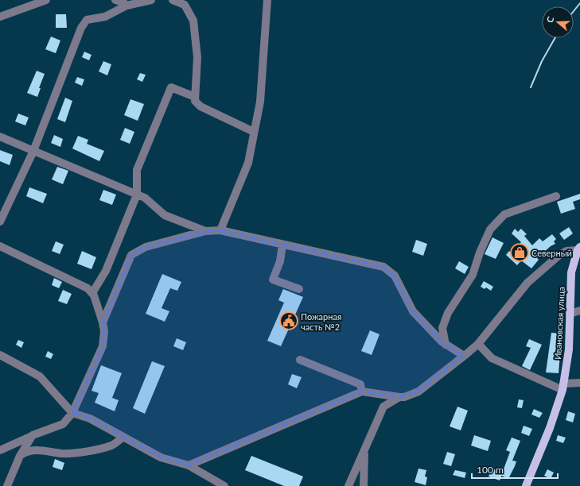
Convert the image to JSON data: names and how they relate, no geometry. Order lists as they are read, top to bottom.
{
  "streets": {
    "main road": ["Ивановская улица"]
  },
  "places": {
    "shop": ["Северный"],
    "public building": ["Пожарная часть №2"]
  },
  "scale_bar": "100 m",
  "north": "left"
}
